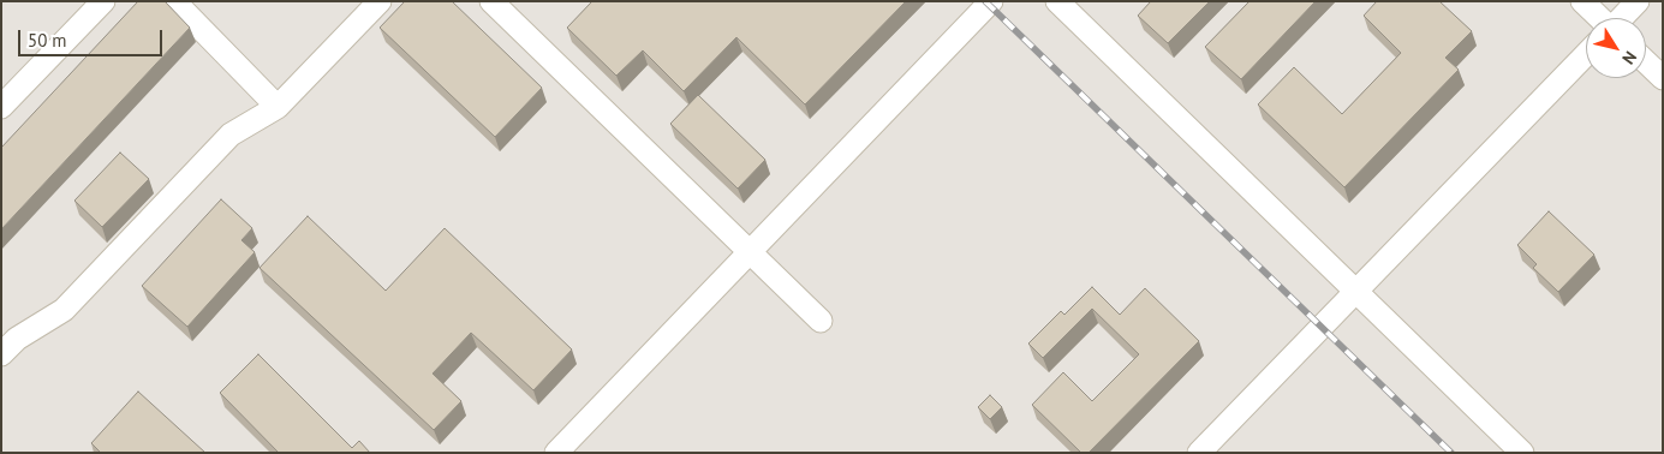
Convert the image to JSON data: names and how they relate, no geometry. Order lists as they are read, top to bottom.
{
  "scale_bar": "50 m",
  "north": "bottom right"
}
